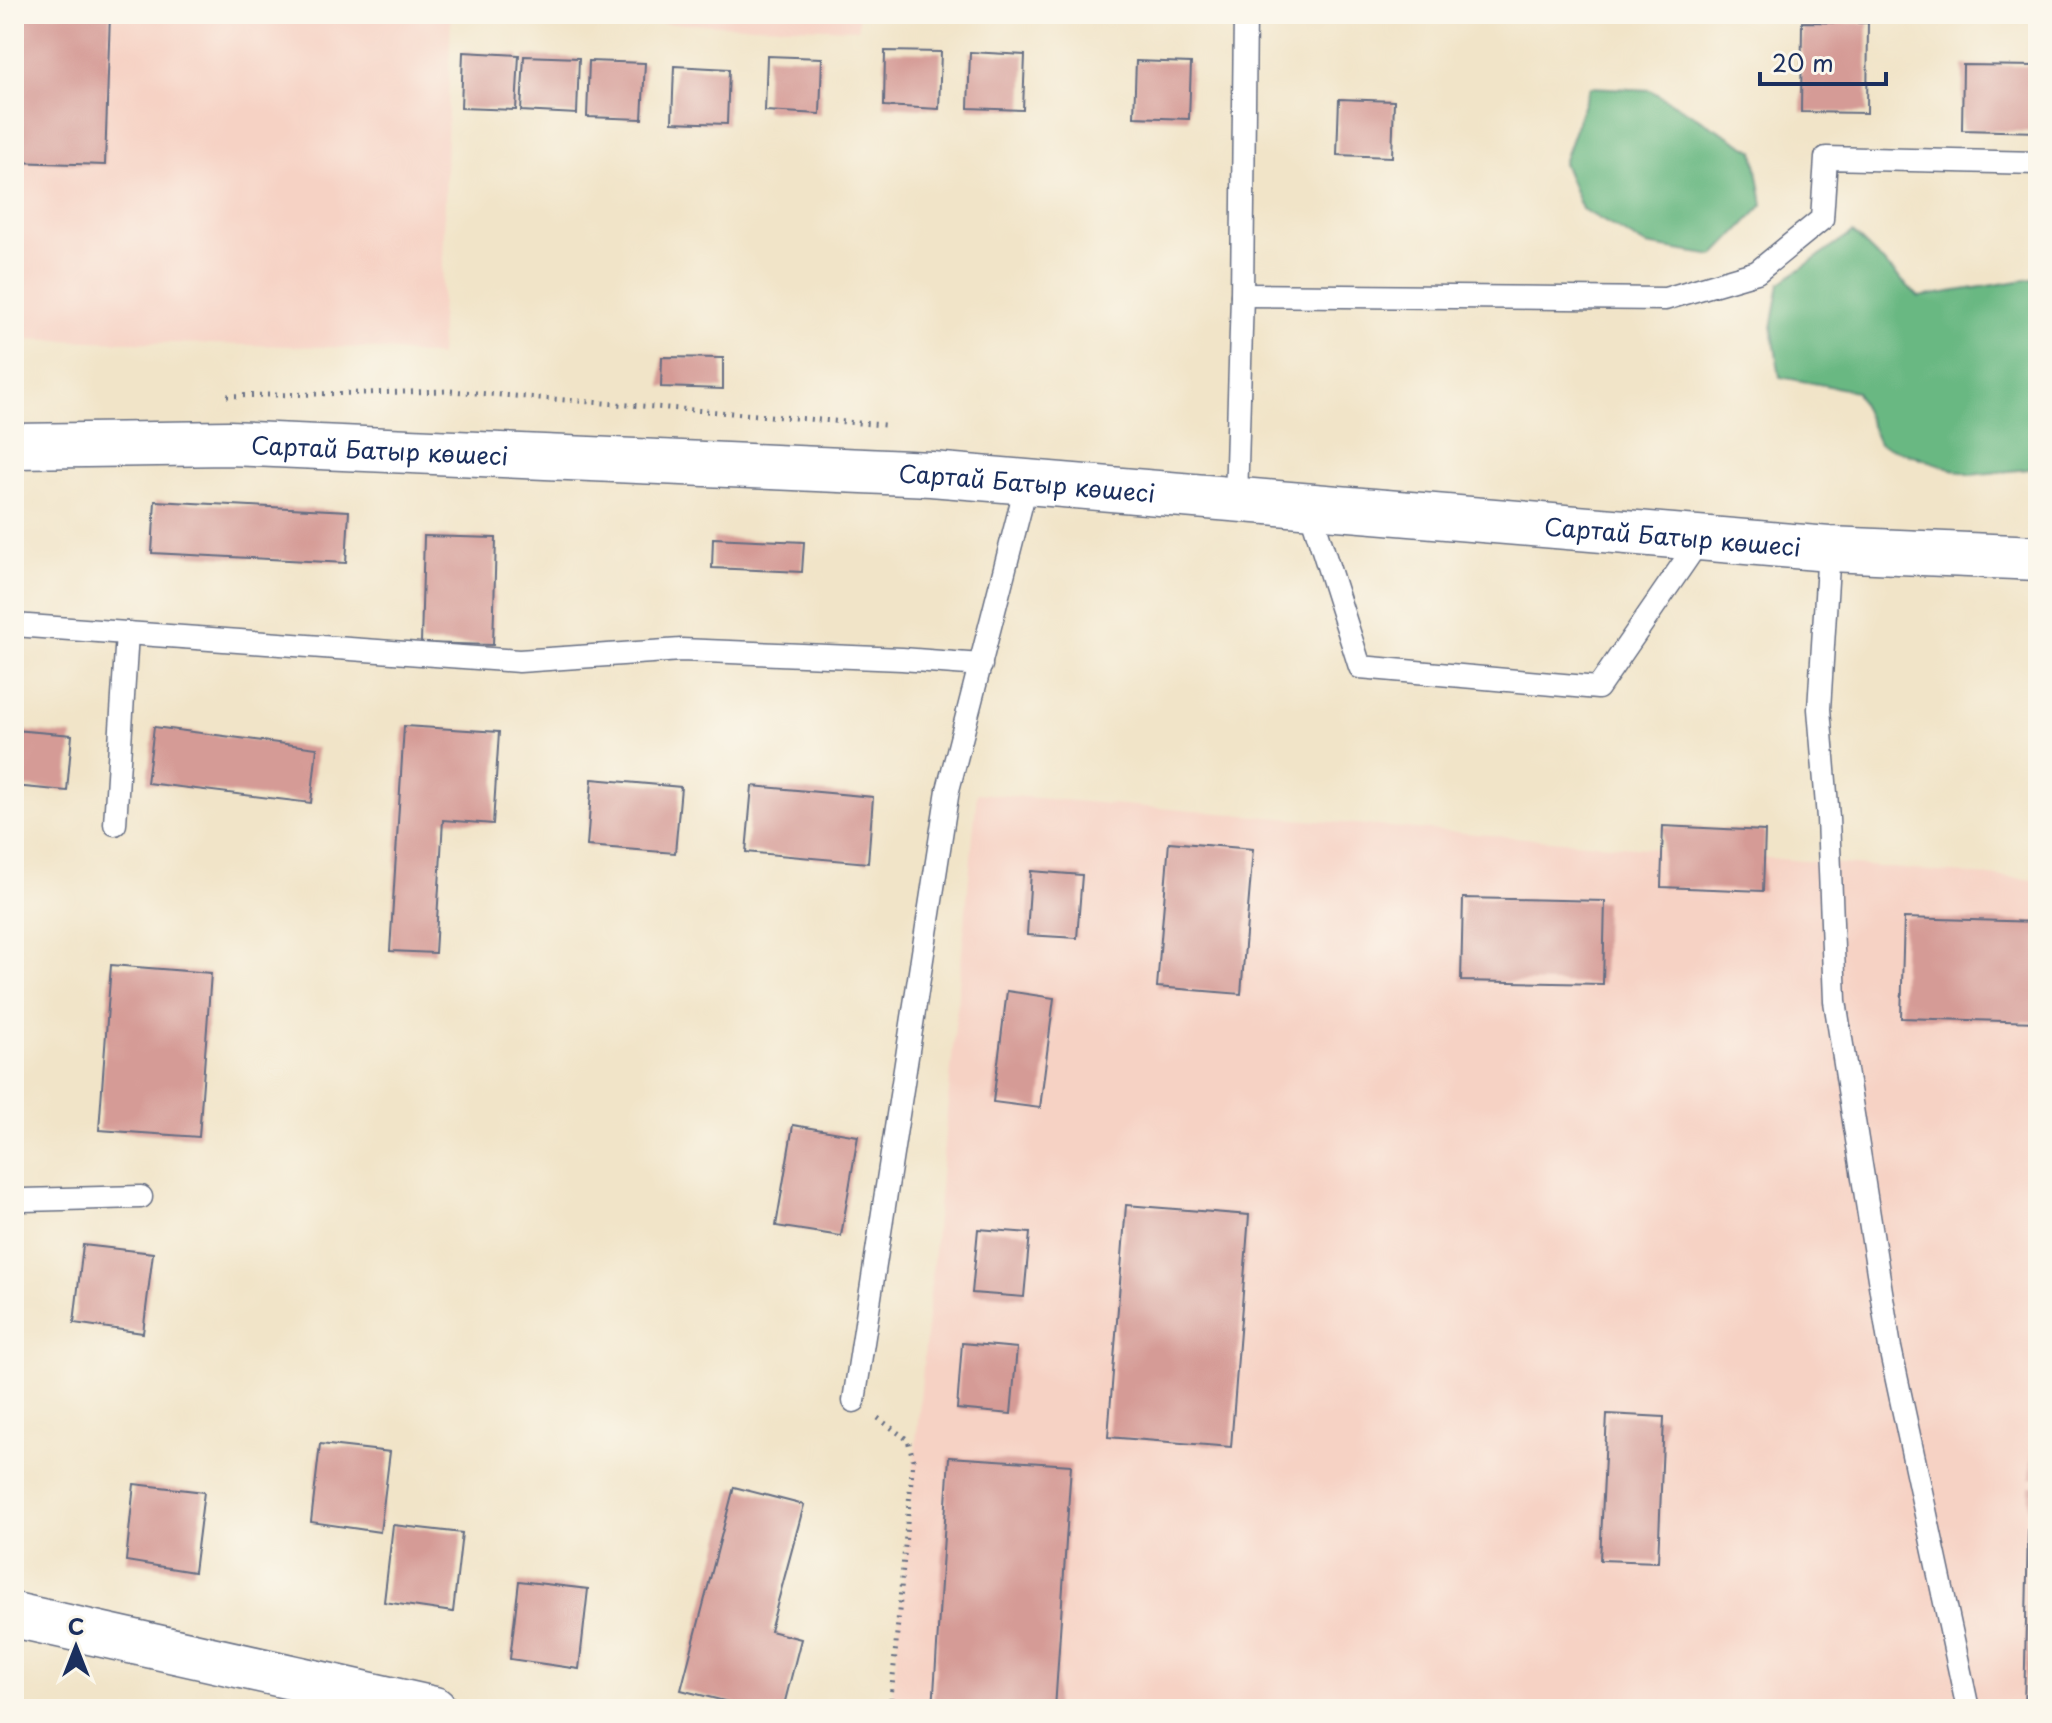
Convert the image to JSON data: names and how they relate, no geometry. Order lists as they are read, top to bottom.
{
  "streets": {
    "main road": ["Сартай Батыр көшесі"]
  },
  "scale_bar": "20 m",
  "north": "top"
}
